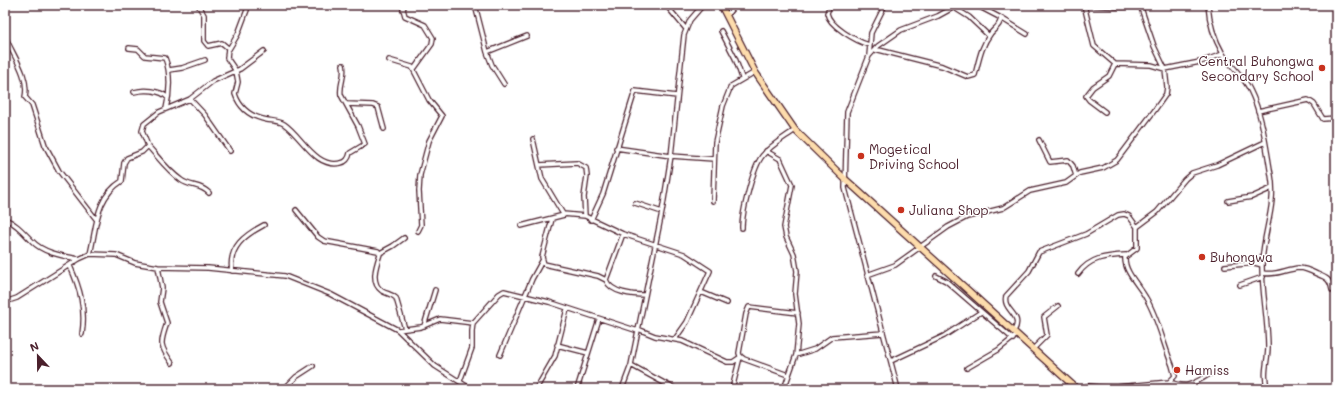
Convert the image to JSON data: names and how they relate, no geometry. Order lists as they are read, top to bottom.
{
  "places": [
    "Central Buhongwa Secondary School",
    "Mogetical Driving School",
    "Juliana Shop",
    "Buhongwa",
    "Hamiss"
  ],
  "north": "top"
}
